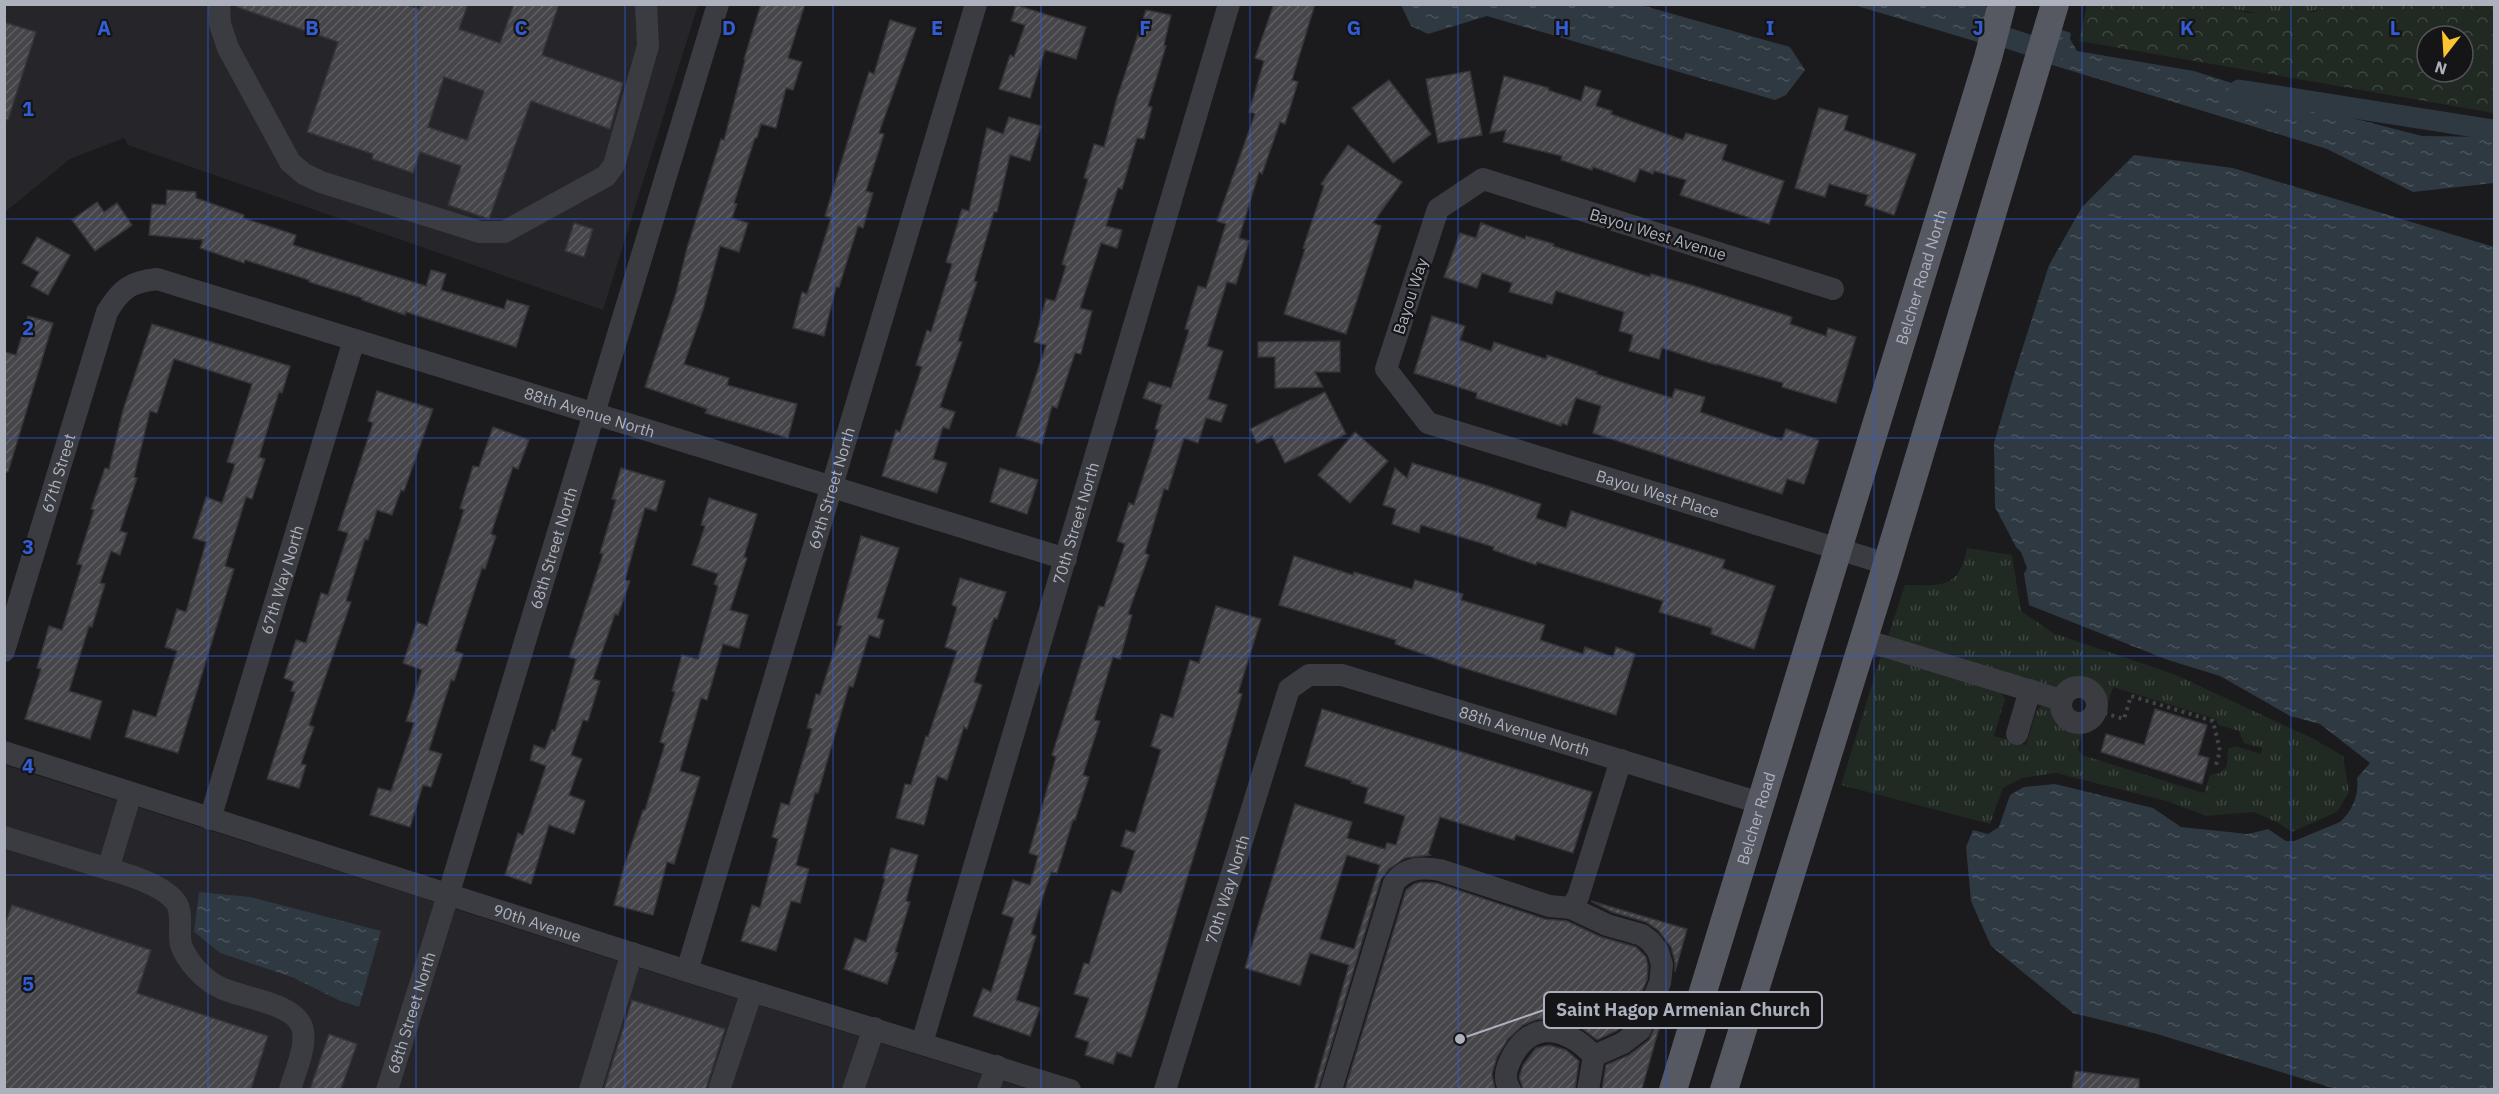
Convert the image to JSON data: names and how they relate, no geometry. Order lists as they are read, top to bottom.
{
  "streets": {
    "main road": ["Belcher Road North", "Belcher Road"],
    "street": [
      "Bayou West Avenue",
      "Bayou Way",
      "88th Avenue North",
      "67th Street",
      "69th Street North",
      "Bayou West Place",
      "70th Street North",
      "68th Street North",
      "67th Way North",
      "70th Way North",
      "90th Avenue"
    ]
  },
  "crossings": [
    ["Bayou West Avenue", "Bayou Way"],
    ["Belcher Road North", "Bayou West Place"],
    ["Belcher Road North", "Belcher Road"],
    ["Bayou Way", "Bayou West Place"],
    ["88th Avenue North", "67th Street"],
    ["88th Avenue North", "69th Street North"],
    ["88th Avenue North", "70th Street North"],
    ["88th Avenue North", "68th Street North"],
    ["88th Avenue North", "67th Way North"],
    ["88th Avenue North", "Belcher Road"],
    ["88th Avenue North", "70th Way North"],
    ["69th Street North", "90th Avenue"],
    ["Bayou West Place", "Belcher Road"],
    ["70th Street North", "90th Avenue"],
    ["68th Street North", "90th Avenue"],
    ["67th Way North", "90th Avenue"]
  ],
  "places": ["Saint Hagop Armenian Church"],
  "north": "bottom",
  "grid": {
    "columns": [
      "A",
      "B",
      "C",
      "D",
      "E",
      "F",
      "G",
      "H",
      "I",
      "J",
      "K",
      "L"
    ],
    "rows": [
      "1",
      "2",
      "3",
      "4",
      "5"
    ]
  }
}
